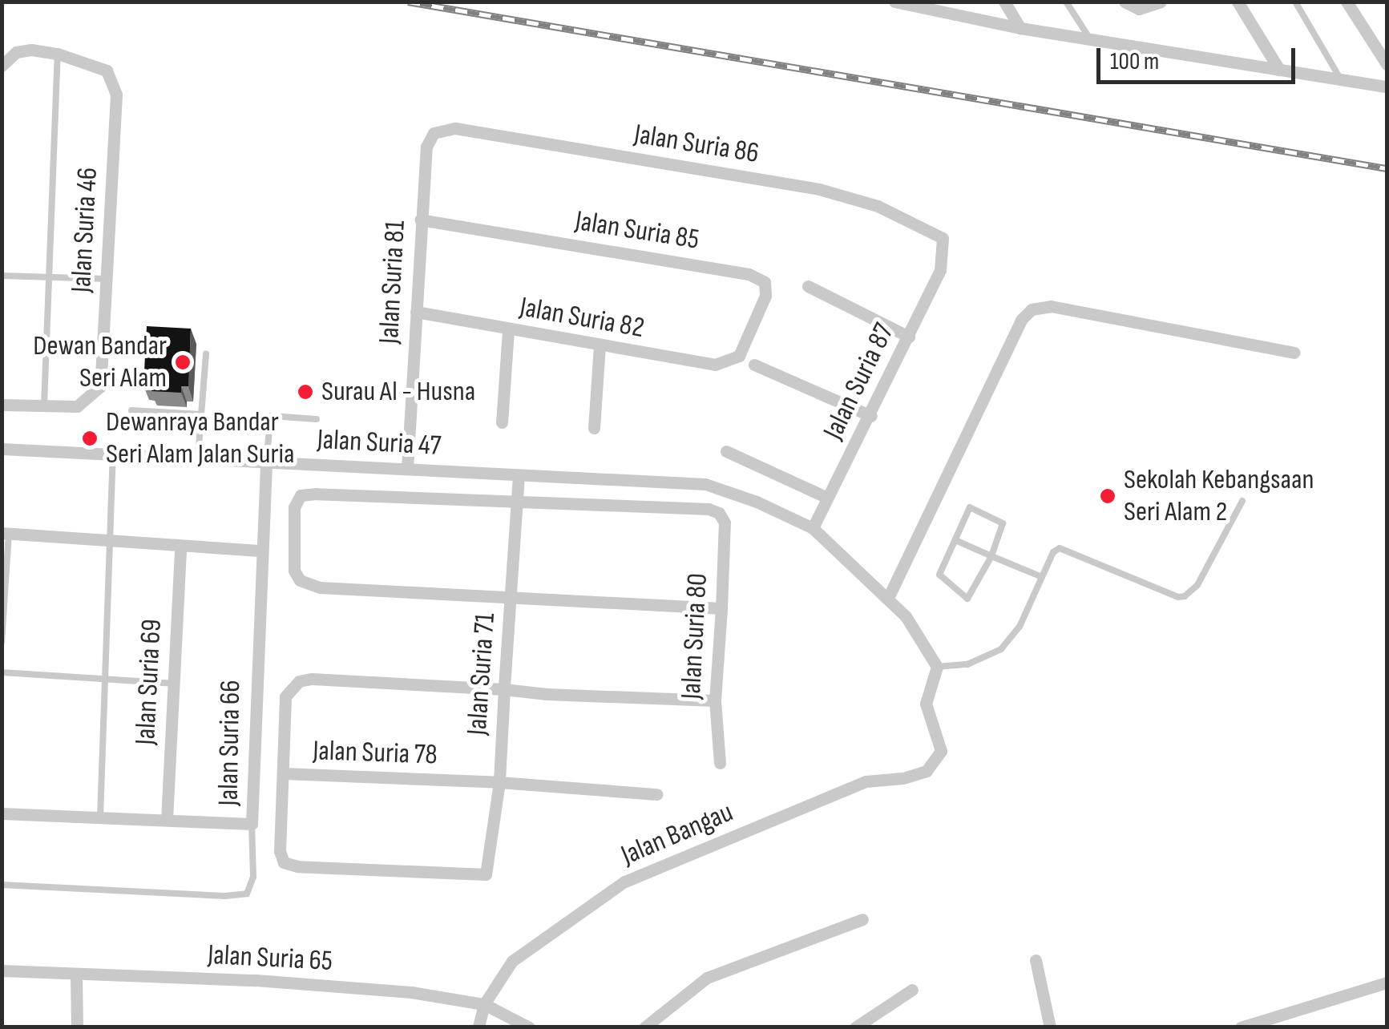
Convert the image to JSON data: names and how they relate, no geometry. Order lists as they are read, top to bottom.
{
  "streets": {
    "street": [
      "Jalan Suria 86",
      "Jalan Suria 46",
      "Jalan Suria 85",
      "Jalan Suria 81",
      "Jalan Suria 82",
      "Jalan Suria 87",
      "Jalan Suria 47",
      "Jalan Suria 80",
      "Jalan Suria 71",
      "Jalan Suria 69",
      "Jalan Suria 66",
      "Jalan Suria 78",
      "Jalan Bangau",
      "Jalan Suria 65"
    ]
  },
  "crossings": [
    ["Jalan Suria 86", "Jalan Suria 81"],
    ["Jalan Suria 86", "Jalan Suria 87"],
    ["Jalan Suria 85", "Jalan Suria 81"],
    ["Jalan Suria 85", "Jalan Suria 82"],
    ["Jalan Suria 81", "Jalan Suria 82"],
    ["Jalan Suria 81", "Jalan Suria 47"],
    ["Jalan Suria 87", "Jalan Suria 47"],
    ["Jalan Suria 47", "Jalan Suria 71"],
    ["Jalan Suria 47", "Jalan Suria 66"],
    ["Jalan Suria 47", "Jalan Bangau"],
    ["Jalan Suria 80", "Jalan Suria 71"],
    ["Jalan Suria 71", "Jalan Suria 78"],
    ["Jalan Suria 69", "Jalan Suria 66"],
    ["Jalan Bangau", "Jalan Suria 65"]
  ],
  "places": [
    "Dewan Bandar Seri Alam",
    "Surau Al - Husna",
    "Dewanraya Bandar Seri Alam Jalan Suria",
    "Sekolah Kebangsaan Seri Alam 2"
  ],
  "scale_bar": "100 m"
}
